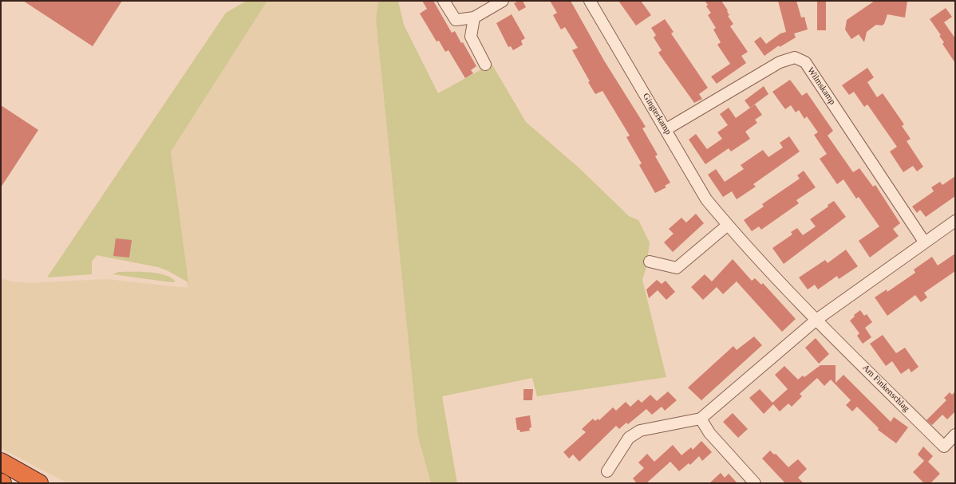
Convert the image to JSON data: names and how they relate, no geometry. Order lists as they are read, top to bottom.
{
  "streets": {
    "street": ["Wilmskamp", "Gingterkamp", "Am Finkenschlag"]
  },
  "crossings": [
    ["Wilmskamp", "Gingterkamp"],
    ["Gingterkamp", "Am Finkenschlag"]
  ]
}
